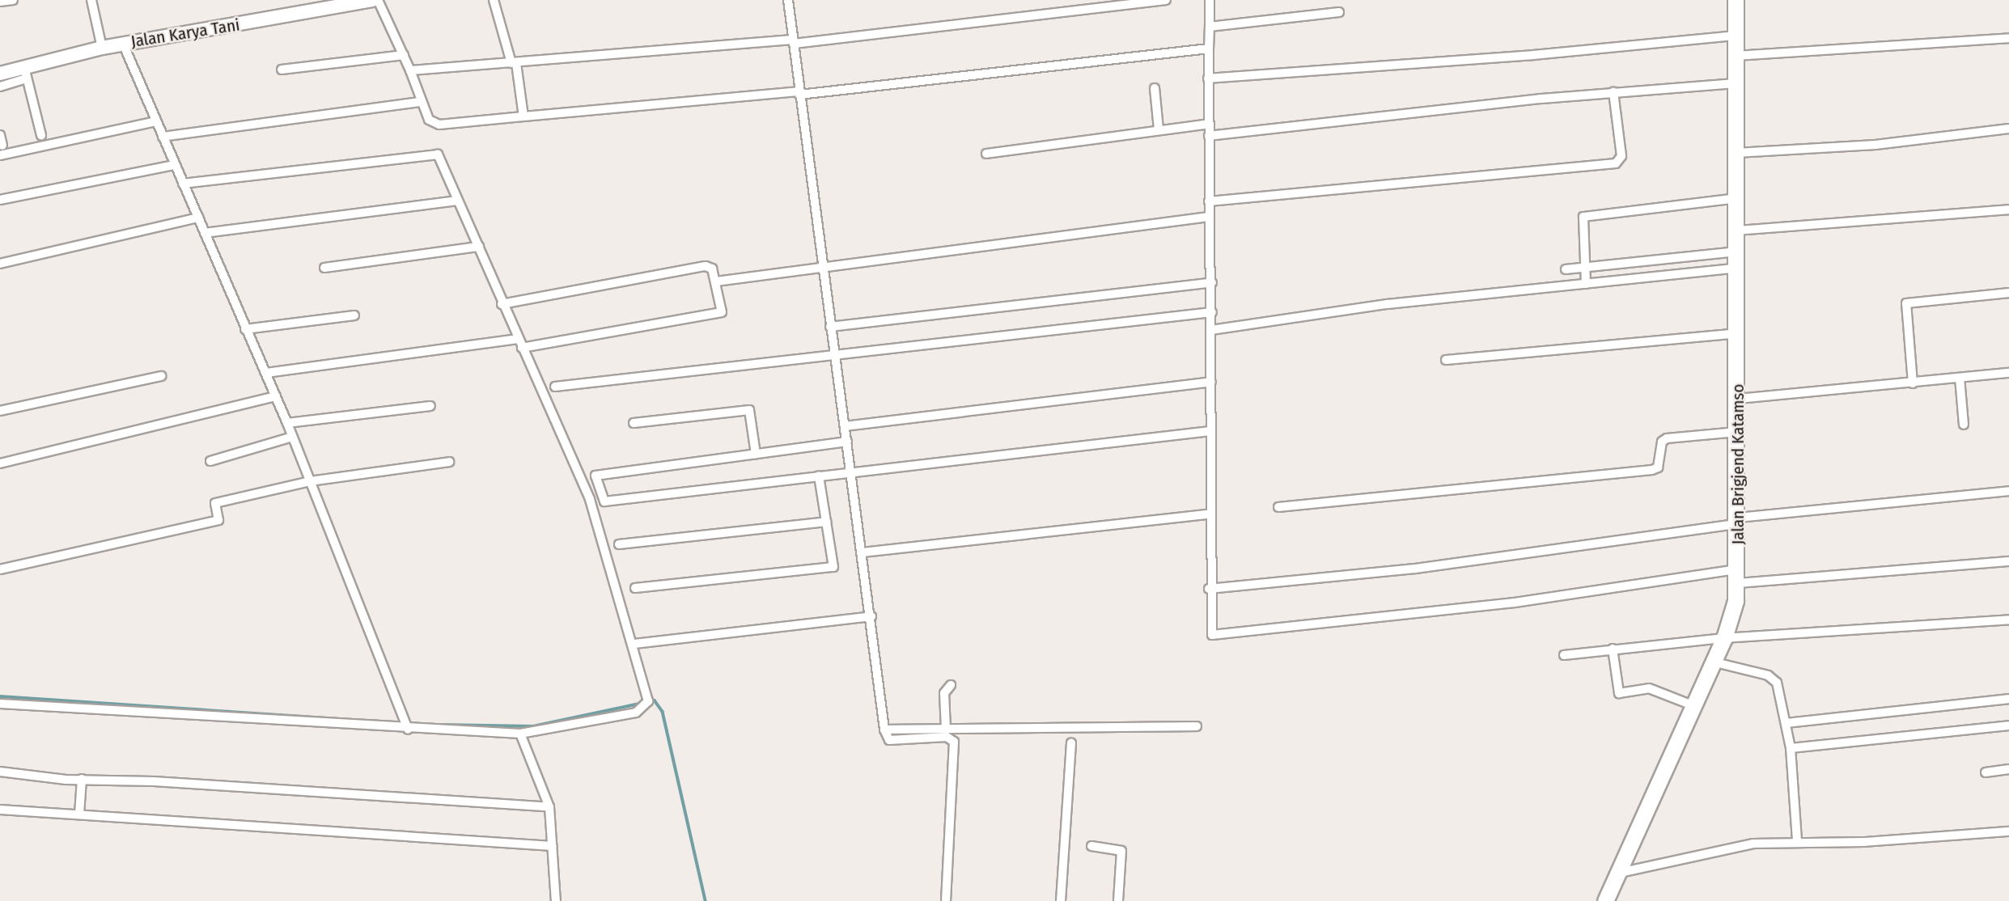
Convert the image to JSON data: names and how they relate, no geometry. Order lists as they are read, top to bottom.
{
  "streets": {
    "highway": ["Jalan Brigjend Katamso"],
    "street": ["Jalan Karya Tani"]
  }
}
